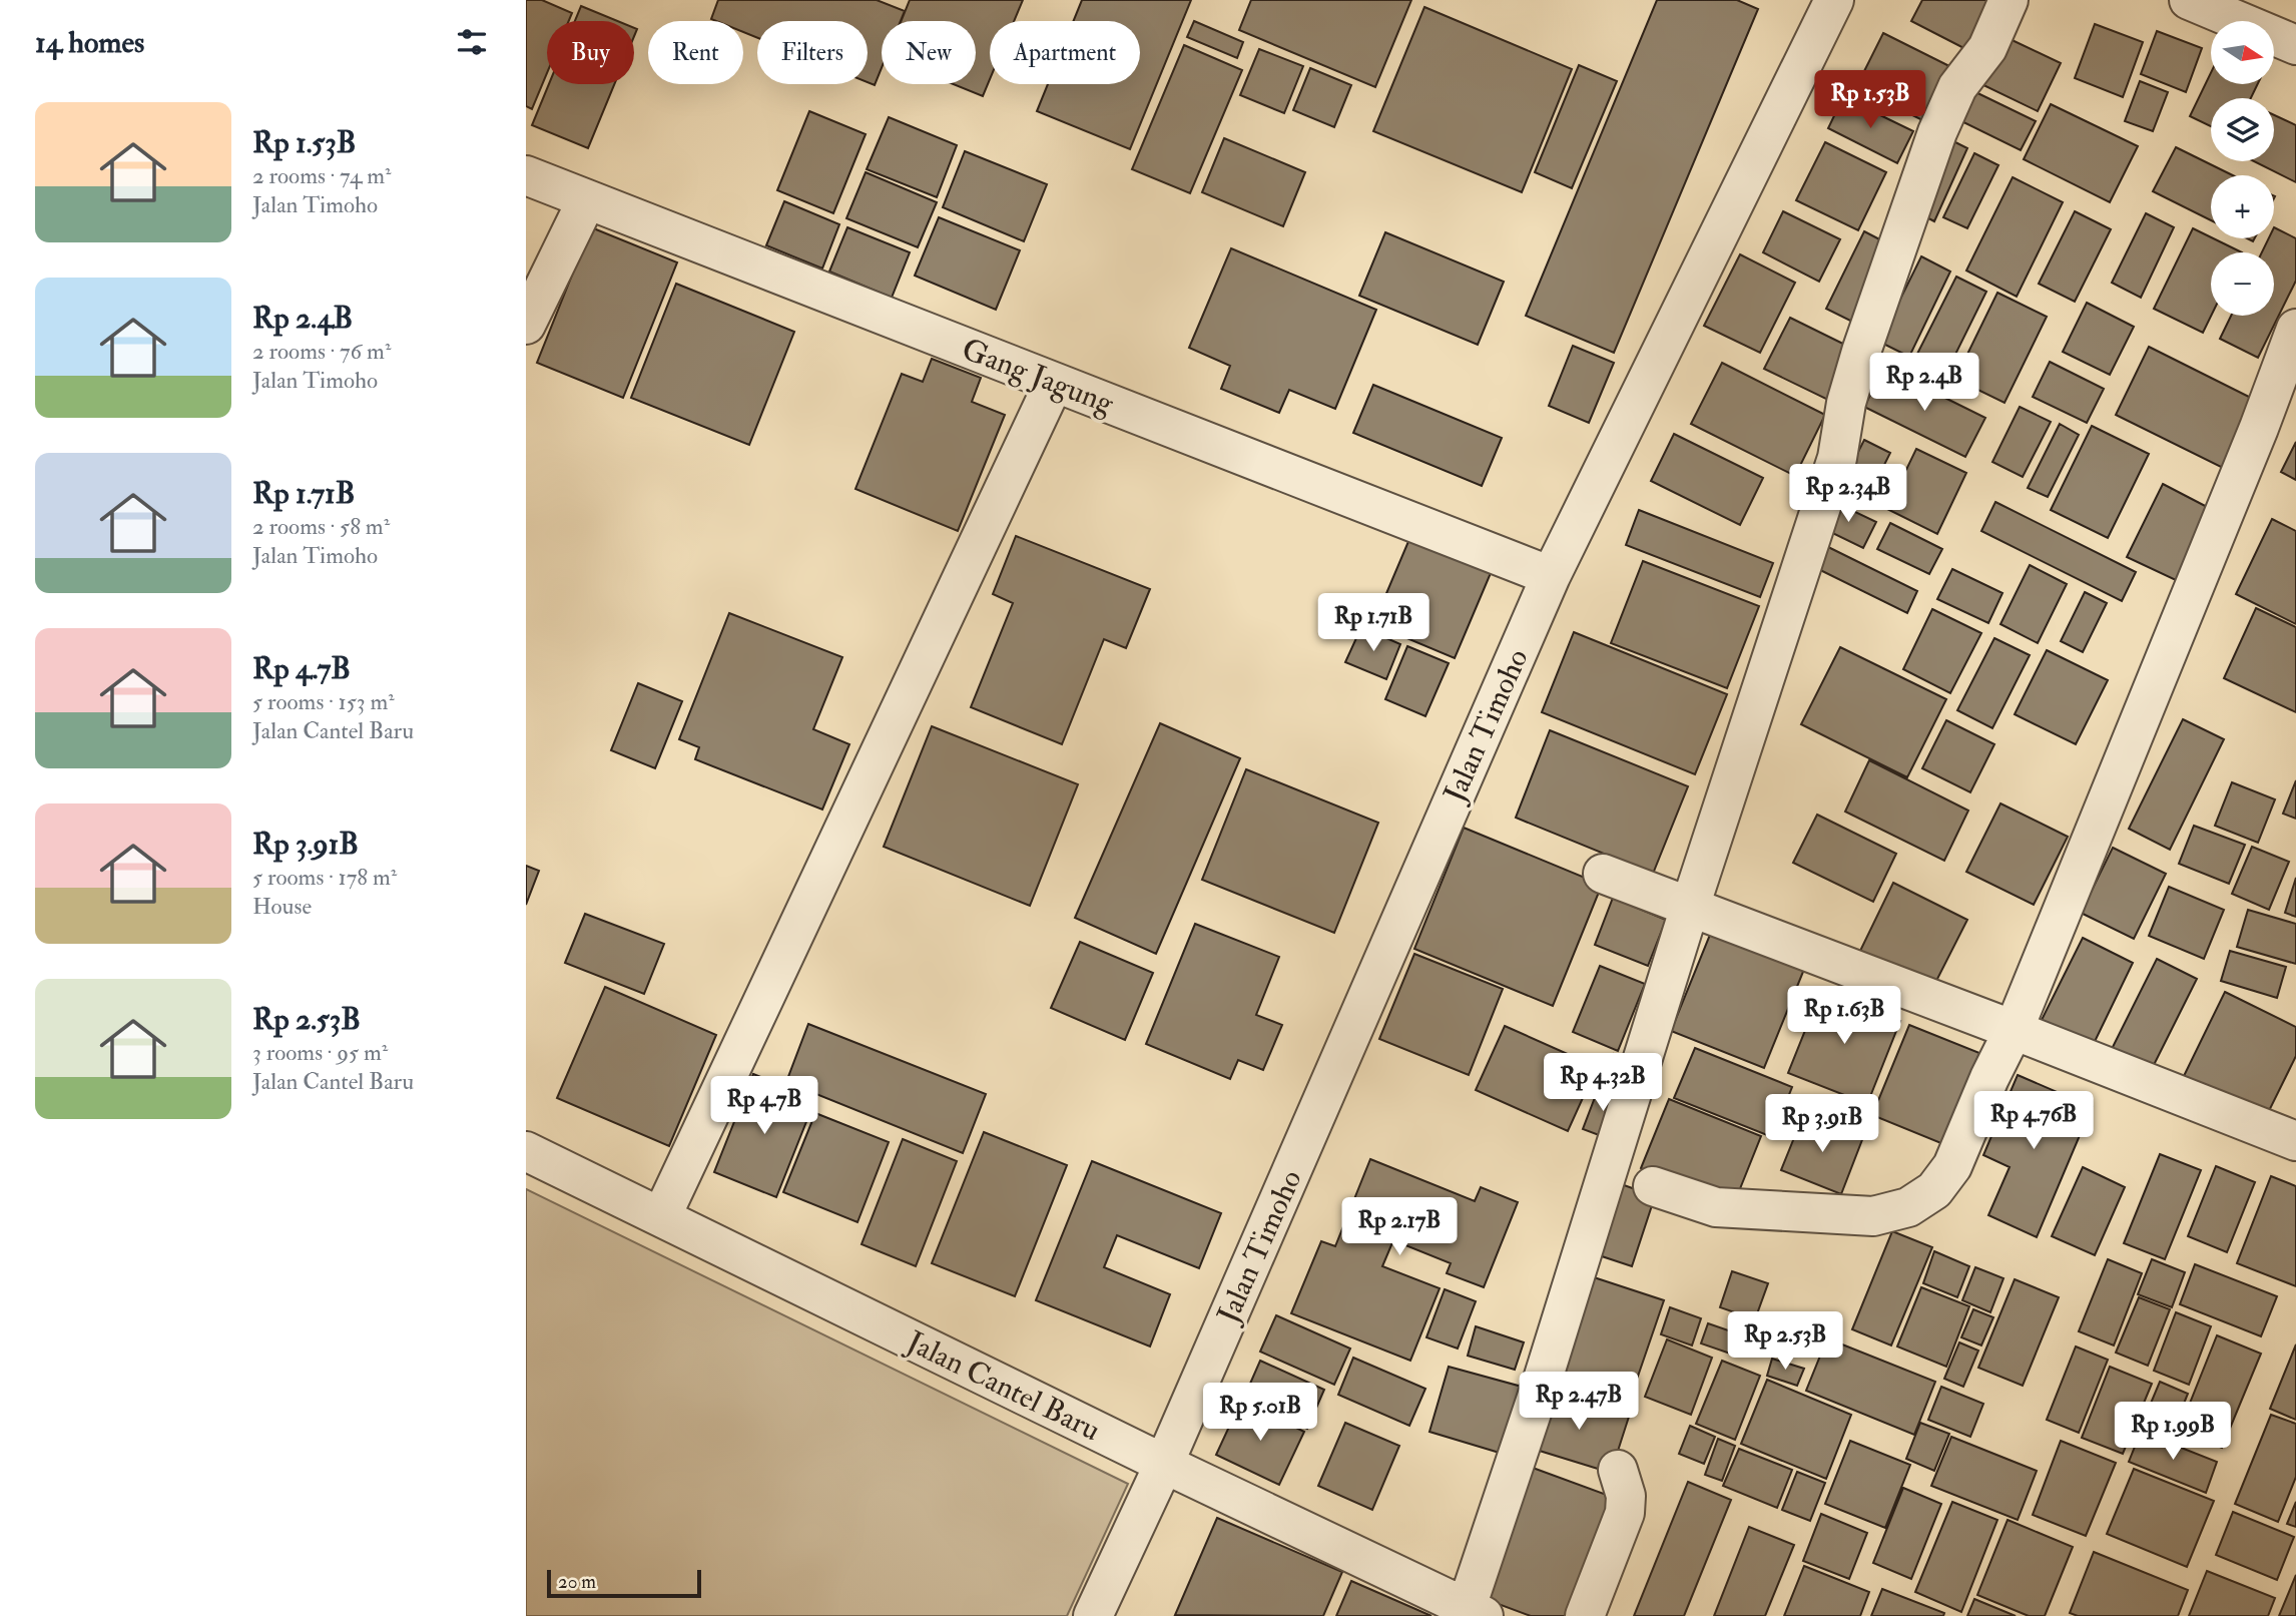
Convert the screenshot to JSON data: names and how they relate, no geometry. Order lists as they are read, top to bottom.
{
  "streets": {
    "street": ["Gang Jagung", "Jalan Timoho", "Jalan Cantel Baru"]
  },
  "crossings": [
    ["Gang Jagung", "Jalan Timoho"],
    ["Jalan Timoho", "Jalan Cantel Baru"]
  ],
  "scale_bar": "20 m",
  "north": "right",
  "page": {
    "heading": "14 homes",
    "map_buttons": ["+", "−"],
    "chip": [
      "Buy",
      "Rent",
      "Filters",
      "New",
      "Apartment"
    ],
    "price": [
      "Rp 1.53B",
      "Rp 2.4B",
      "Rp 2.34B",
      "Rp 1.71B",
      "Rp 1.63B",
      "Rp 4.32B",
      "Rp 4.7B",
      "Rp 4.76B",
      "Rp 3.91B",
      "Rp 2.17B",
      "Rp 2.53B",
      "Rp 2.47B",
      "Rp 5.01B",
      "Rp 1.99B"
    ],
    "list": [
      {
        "name": "Rp 1.53B",
        "note": "2 rooms · 74 m² · Jalan Timoho"
      },
      {
        "name": "Rp 2.4B",
        "note": "2 rooms · 76 m² · Jalan Timoho"
      },
      {
        "name": "Rp 1.71B",
        "note": "2 rooms · 58 m² · Jalan Timoho"
      },
      {
        "name": "Rp 4.7B",
        "note": "5 rooms · 153 m² · Jalan Cantel Baru"
      },
      {
        "name": "Rp 3.91B",
        "note": "5 rooms · 178 m² · House"
      },
      {
        "name": "Rp 2.53B",
        "note": "3 rooms · 95 m² · Jalan Cantel Baru"
      }
    ],
    "scale": "20 m"
  }
}
